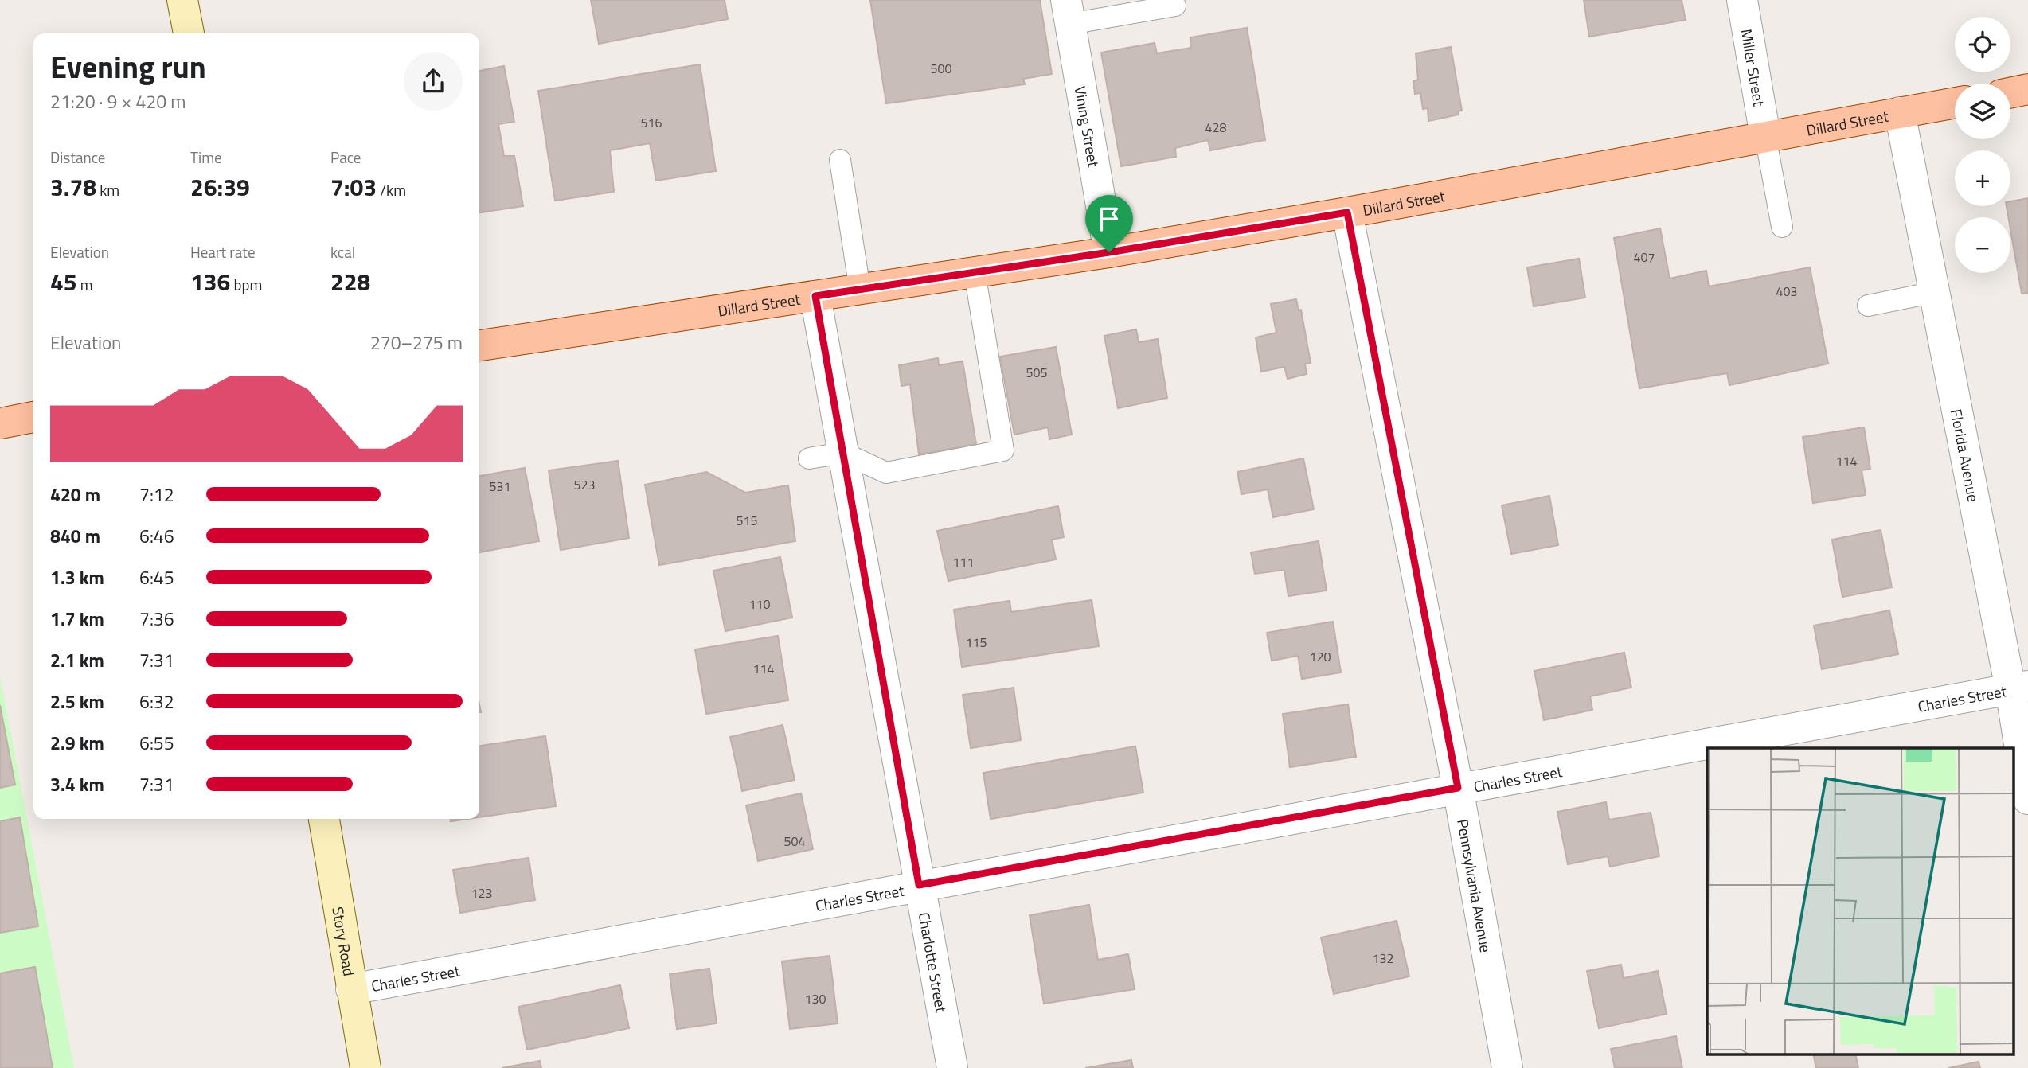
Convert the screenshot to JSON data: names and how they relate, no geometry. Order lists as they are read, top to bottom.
{
  "streets": {
    "main road": ["Dillard Street"],
    "street": [
      "Miller Street",
      "Vining Street",
      "Florida Avenue",
      "Charles Street",
      "Pennsylvania Avenue",
      "Story Road",
      "Charlotte Street"
    ]
  },
  "crossings": [
    ["Miller Street", "Dillard Street"],
    ["Dillard Street", "Vining Street"],
    ["Dillard Street", "Florida Avenue"],
    ["Dillard Street", "Pennsylvania Avenue"],
    ["Dillard Street", "Charlotte Street"],
    ["Florida Avenue", "Charles Street"],
    ["Charles Street", "Pennsylvania Avenue"],
    ["Charles Street", "Story Road"],
    ["Charles Street", "Charlotte Street"]
  ],
  "house_numbers": [
    "500",
    "516",
    "428",
    "407",
    "403",
    "505",
    "114",
    "523",
    "531",
    "515",
    "111",
    "110",
    "115",
    "120",
    "114",
    "504",
    "123",
    "132",
    "130"
  ],
  "page": {
    "map_buttons": ["+", "−"],
    "heading": ["Evening run", "21:20 · 9 × 420 m"],
    "stats": [
      ["Distance", "3.78 km"],
      ["Time", "26:39"],
      ["Pace", "7:03 /km"],
      ["Elevation", "45 m"],
      ["Heart rate", "136 bpm"],
      ["kcal", "228"]
    ],
    "chart": ["Elevation", "270–275 m"],
    "list": [
      {
        "name": "420 m",
        "note": "7:12"
      },
      {
        "name": "840 m",
        "note": "6:46"
      },
      {
        "name": "1.3 km",
        "note": "6:45"
      },
      {
        "name": "1.7 km",
        "note": "7:36"
      },
      {
        "name": "2.1 km",
        "note": "7:31"
      },
      {
        "name": "2.5 km",
        "note": "6:32"
      },
      {
        "name": "2.9 km",
        "note": "6:55"
      },
      {
        "name": "3.4 km",
        "note": "7:31"
      }
    ]
  }
}
